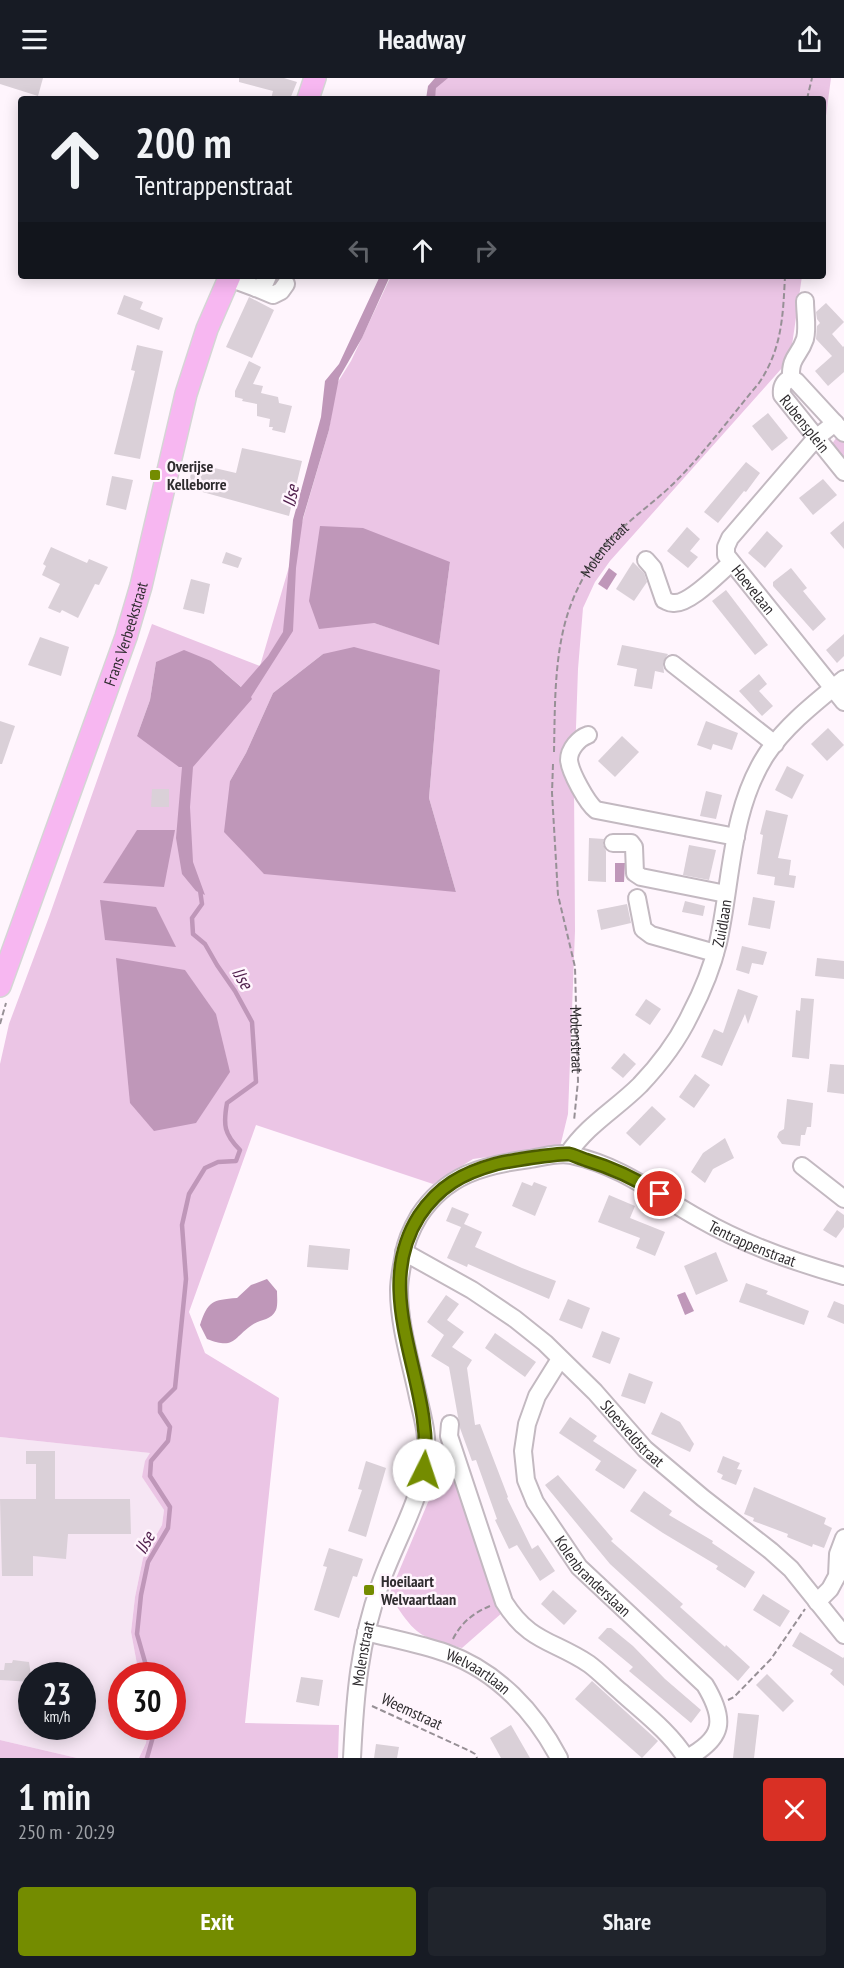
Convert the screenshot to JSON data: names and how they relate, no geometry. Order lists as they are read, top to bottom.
{
  "streets": {
    "main road": ["Frans Verbeekstraat"],
    "street": [
      "Rubensplein",
      "Molenstraat",
      "Hoevelaan",
      "Zuidlaan",
      "Tentrappenstraat",
      "Sloesveldstraat",
      "Kolenbranderslaan",
      "Welvaartlaan"
    ],
    "path": ["Weemstraat"]
  },
  "crossings": [
    ["Rubensplein", "Hoevelaan"],
    ["Molenstraat", "Zuidlaan"],
    ["Molenstraat", "Tentrappenstraat"],
    ["Molenstraat", "Sloesveldstraat"],
    ["Molenstraat", "Welvaartlaan"],
    ["Molenstraat", "Weemstraat"],
    ["Hoevelaan", "Zuidlaan"],
    ["Zuidlaan", "Tentrappenstraat"],
    ["Sloesveldstraat", "Kolenbranderslaan"]
  ],
  "water": ["IJse"],
  "places": {
    "transit": ["Overijse Kelleborre", "Hoeilaart Welvaartlaan"]
  },
  "page": {
    "header": "Headway",
    "turn": ["200 m", "Tentrappenstraat"],
    "speed": "23 km/h",
    "limit": "30",
    "heading": ["1 min", "250 m · 20:29"],
    "buttons": ["Exit", "Share"]
  }
}
